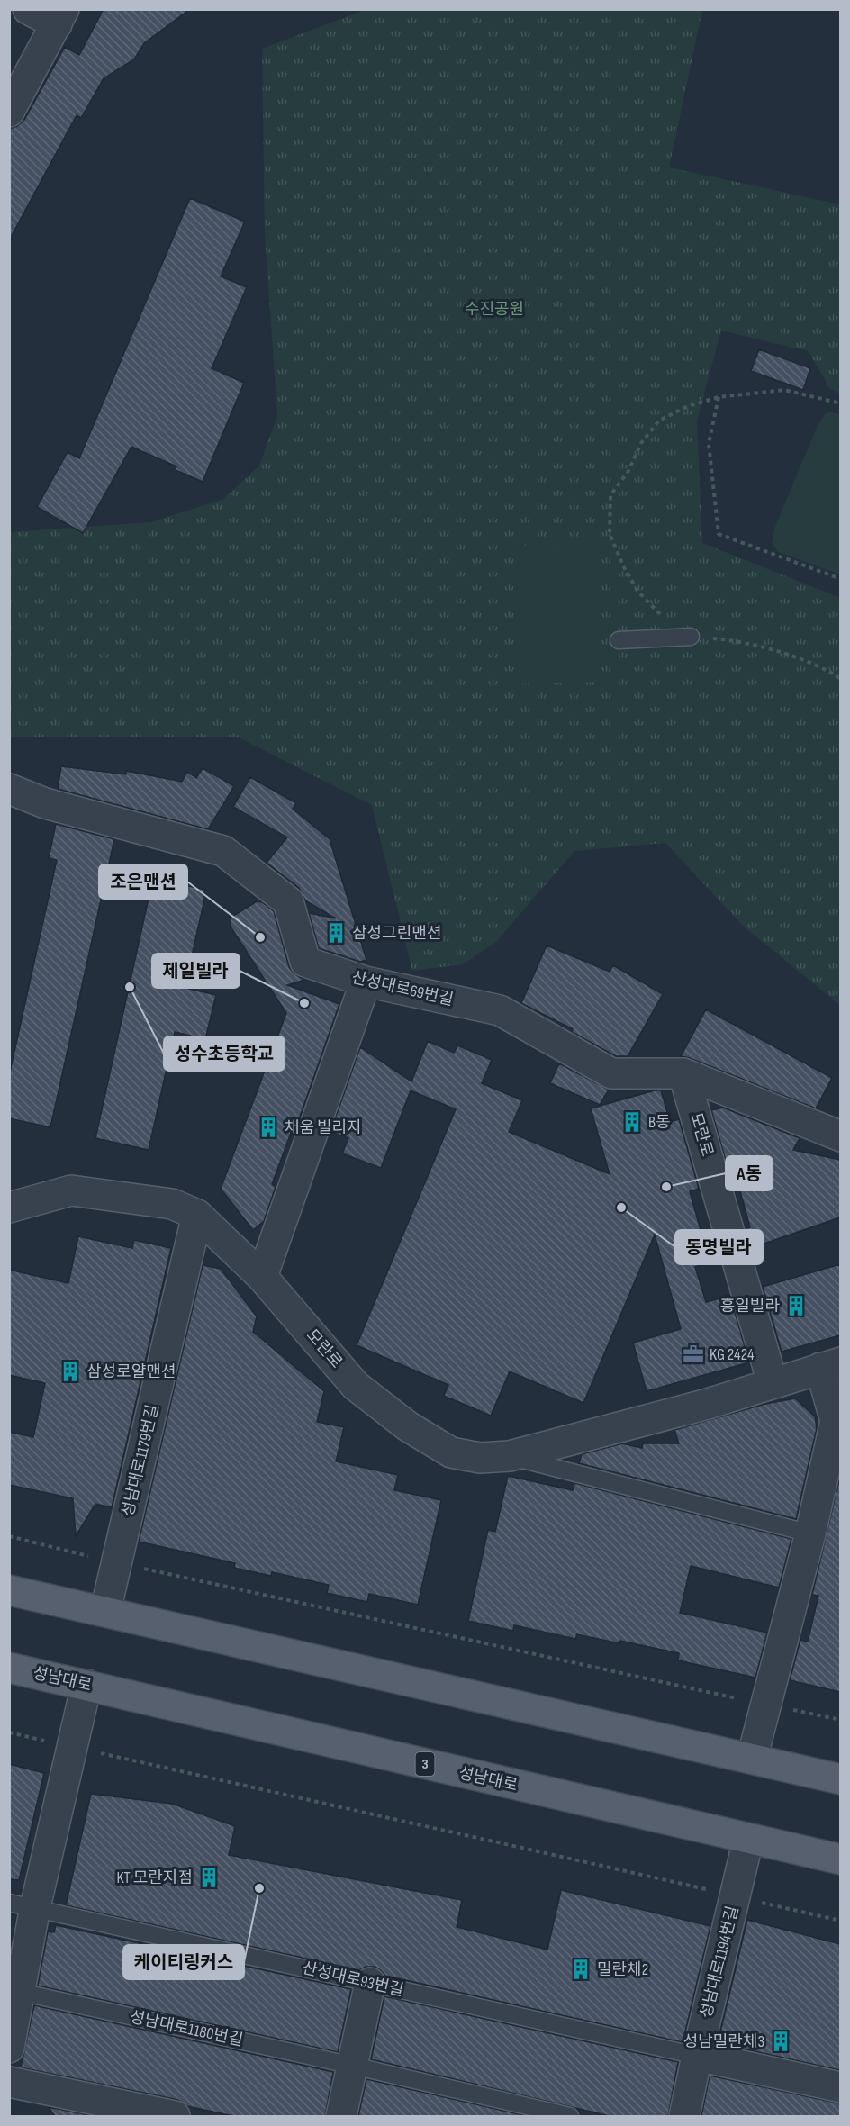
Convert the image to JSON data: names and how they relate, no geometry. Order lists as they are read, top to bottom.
{
  "streets": {
    "main road": ["성남대로", "3"],
    "street": [
      "산성대로69번길",
      "모란로",
      "성남대로1179번길",
      "성남대로1194번길"
    ],
    "lane": ["산성대로93번길", "성남대로1180번길"]
  },
  "crossings": [
    ["산성대로69번길", "모란로"],
    ["모란로", "성남대로1179번길"],
    ["성남대로", "성남대로1194번길"],
    ["성남대로1194번길", "산성대로93번길"]
  ],
  "parks": ["수진공원"],
  "places": {
    "building": [
      "삼성그린맨션",
      "B동",
      "채움 빌리지",
      "흥일빌라",
      "삼성로얄맨션",
      "KT 모란지점",
      "밀란체2",
      "성남밀란체3"
    ],
    "other": [
      "조은맨션",
      "성수초등학교",
      "제일빌라",
      "A동",
      "동명빌라",
      "케이티링커스"
    ],
    "office": ["KG 2424"]
  }
}
